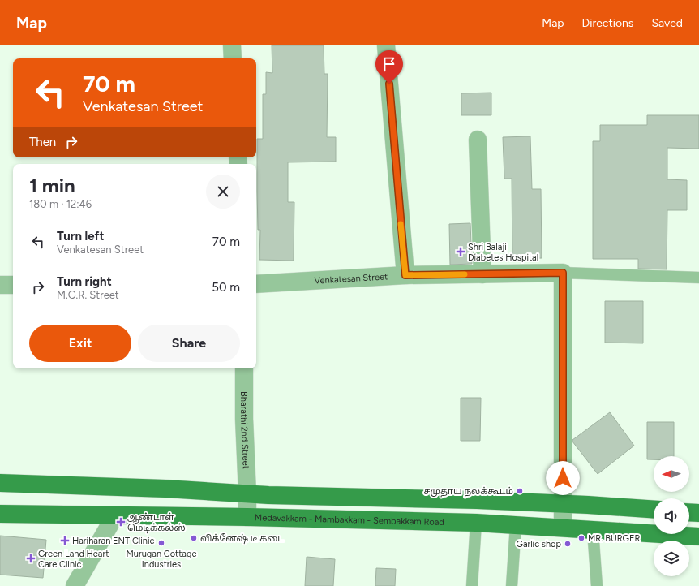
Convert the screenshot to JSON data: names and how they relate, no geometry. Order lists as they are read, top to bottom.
{
  "streets": {
    "main road": ["Medavakkam - Mambakkam - Sembakkam Road"],
    "street": ["Venkatesan Street", "Bharathi 2nd Street"]
  },
  "crossings": [
    ["Bharathi 2nd Street", "Medavakkam - Mambakkam - Sembakkam Road"]
  ],
  "places": {
    "health": [
      "Shri Balaji Diabetes Hospital",
      "ஆண்டாள் மெடிக்கல்ஸ்",
      "Hariharan ENT Clinic",
      "Green Land Heart Care Clinic"
    ],
    "other": [
      "சமுதாய நலக்கூடம்",
      "விக்னேஷ் டீ கடை",
      "MR. BURGER",
      "Murugan Cottage Industries",
      "Garlic shop"
    ]
  },
  "north": "left",
  "page": {
    "header": "Map",
    "nav": ["Map", "Directions", "Saved"],
    "turn": ["70 m", "Venkatesan Street"],
    "then": "Then",
    "heading": ["1 min", "180 m · 12:46"],
    "list": [
      {
        "name": "Turn left",
        "note": "Venkatesan Street",
        "value": "70 m"
      },
      {
        "name": "Turn right",
        "note": "M.G.R. Street",
        "value": "50 m"
      }
    ],
    "buttons": ["Exit", "Share"]
  }
}
